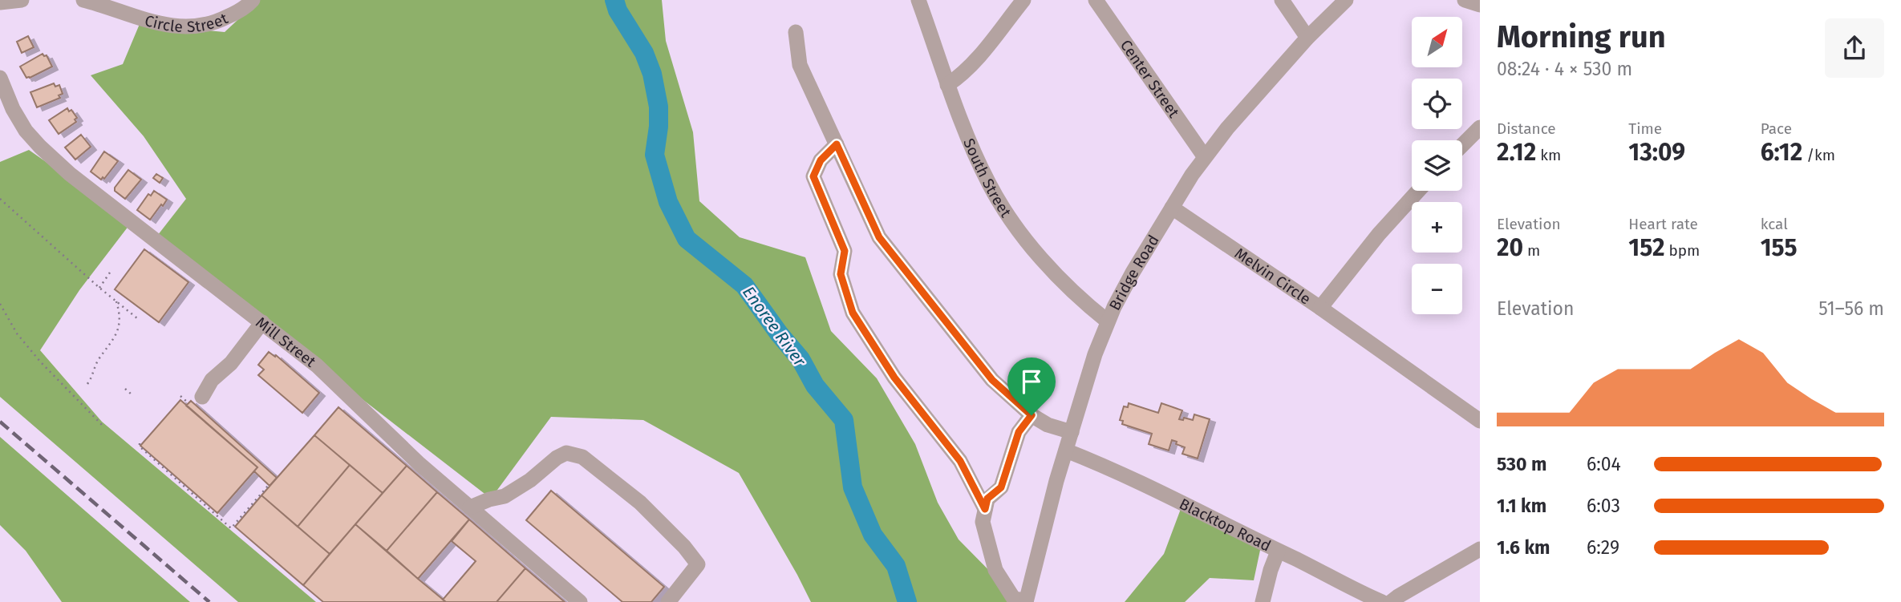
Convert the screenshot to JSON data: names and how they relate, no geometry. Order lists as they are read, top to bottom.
{
  "streets": {
    "street": [
      "Circle Street",
      "Center Street",
      "South Street",
      "Bridge Road",
      "Melvin Circle",
      "Mill Street",
      "Blacktop Road"
    ]
  },
  "crossings": [
    ["Center Street", "Bridge Road"],
    ["South Street", "Bridge Road"],
    ["Bridge Road", "Melvin Circle"],
    ["Bridge Road", "Blacktop Road"]
  ],
  "water": ["Enoree River"],
  "north": "top right",
  "page": {
    "heading": ["Morning run", "08:24 · 4 × 530 m"],
    "map_buttons": ["+", "−"],
    "stats": [
      ["Distance", "2.12 km"],
      ["Time", "13:09"],
      ["Pace", "6:12 /km"],
      ["Elevation", "20 m"],
      ["Heart rate", "152 bpm"],
      ["kcal", "155"]
    ],
    "chart": ["Elevation", "51–56 m"],
    "list": [
      {
        "name": "530 m",
        "note": "6:04"
      },
      {
        "name": "1.1 km",
        "note": "6:03"
      },
      {
        "name": "1.6 km",
        "note": "6:29"
      }
    ]
  }
}
